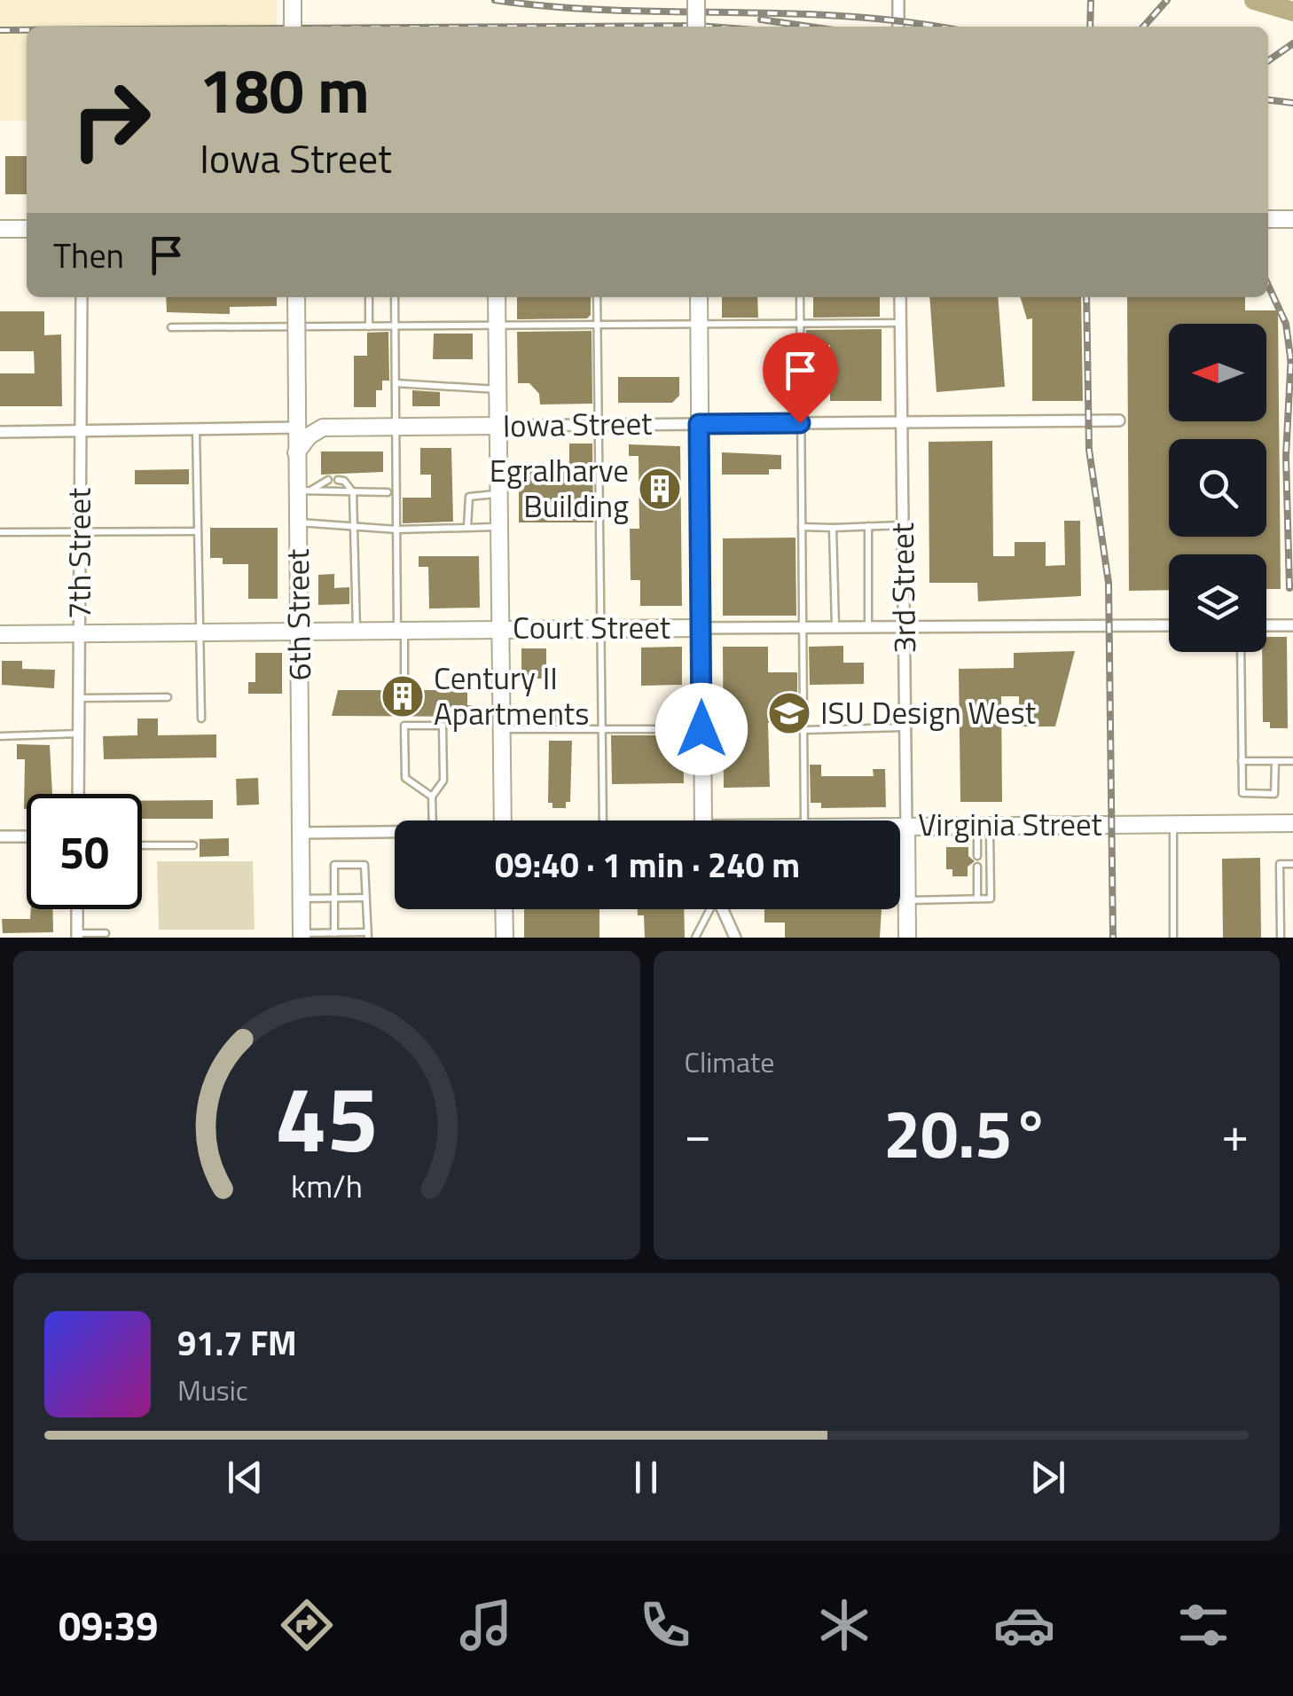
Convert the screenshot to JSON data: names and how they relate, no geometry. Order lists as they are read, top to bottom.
{
  "streets": {
    "main road": [
      "Iowa Street",
      "3rd Street",
      "6th Street",
      "Court Street",
      "Virginia Street"
    ],
    "street": ["7th Street"]
  },
  "crossings": [
    ["Iowa Street", "3rd Street"],
    ["7th Street", "Court Street"],
    ["3rd Street", "Court Street"],
    ["3rd Street", "Virginia Street"],
    ["6th Street", "Court Street"],
    ["6th Street", "Virginia Street"]
  ],
  "places": {
    "building": ["Egralharve Building", "Century II Apartments"],
    "school or university": ["ISU Design West"]
  },
  "north": "left",
  "page": {
    "turn": ["180 m", "Iowa Street"],
    "then": "Then",
    "limit": "50",
    "trip": "09:40 · 1 min · 240 m",
    "tile": "Climate",
    "heat": ["−", "20.5°", "+"],
    "song": ["91.7 FM", "Music"],
    "tabs": "09:39",
    "gauge": ["45", "km/h"]
  }
}
